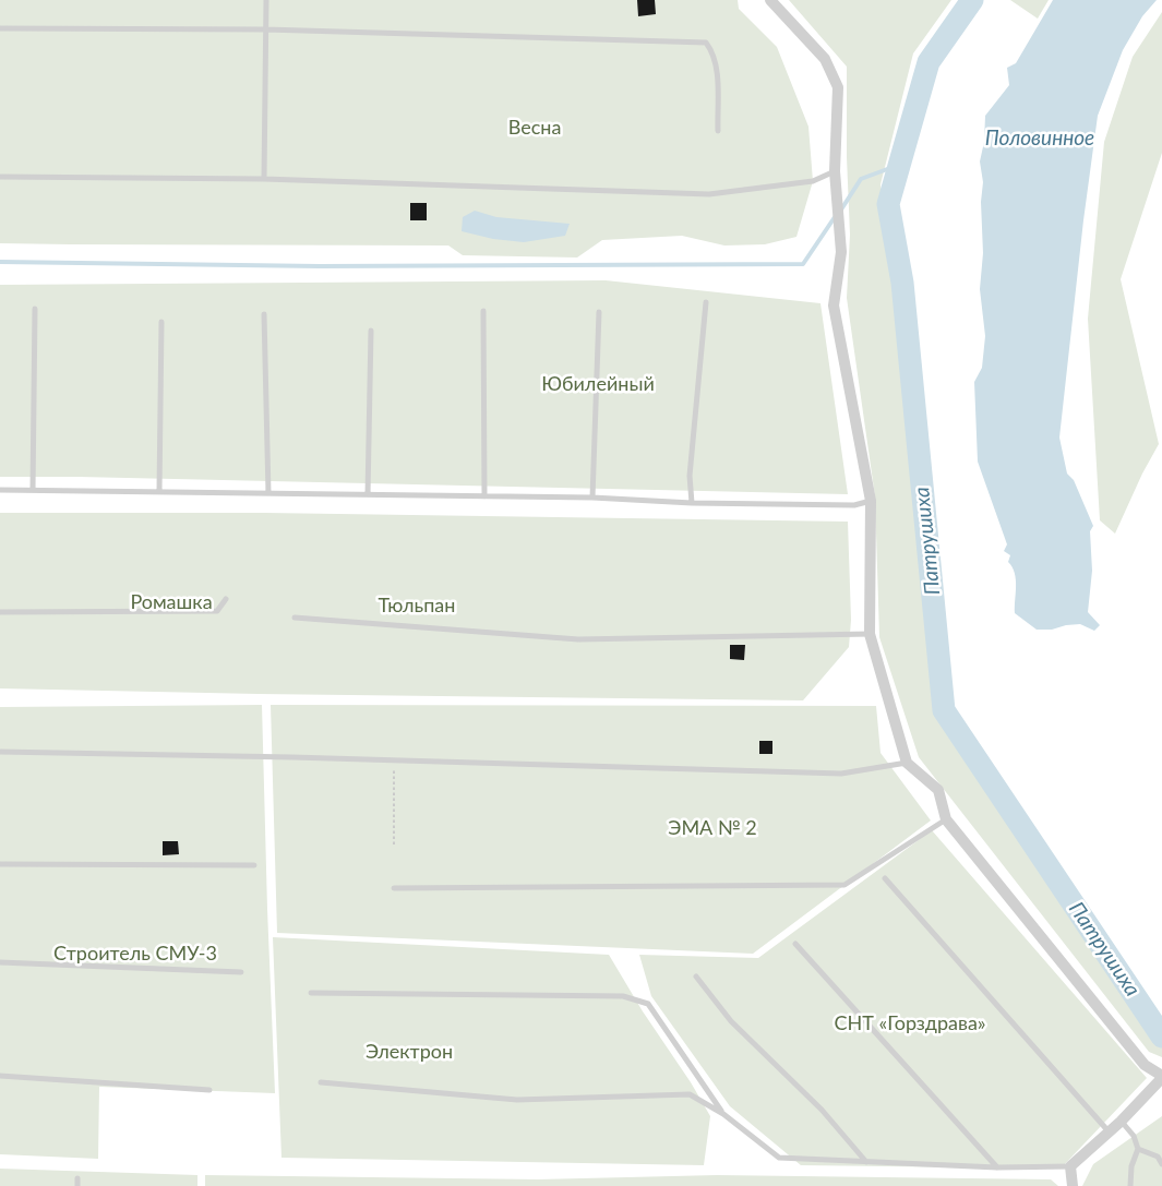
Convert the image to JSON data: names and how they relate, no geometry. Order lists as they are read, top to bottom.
{
  "water": ["Половинное", "Патрушиха"],
  "parks": [
    "Весна",
    "Юбилейный",
    "Ромашка",
    "Тюльпан",
    "ЭМА № 2",
    "Строитель СМУ-3",
    "СНТ «Горздрава»",
    "Электрон"
  ]
}
